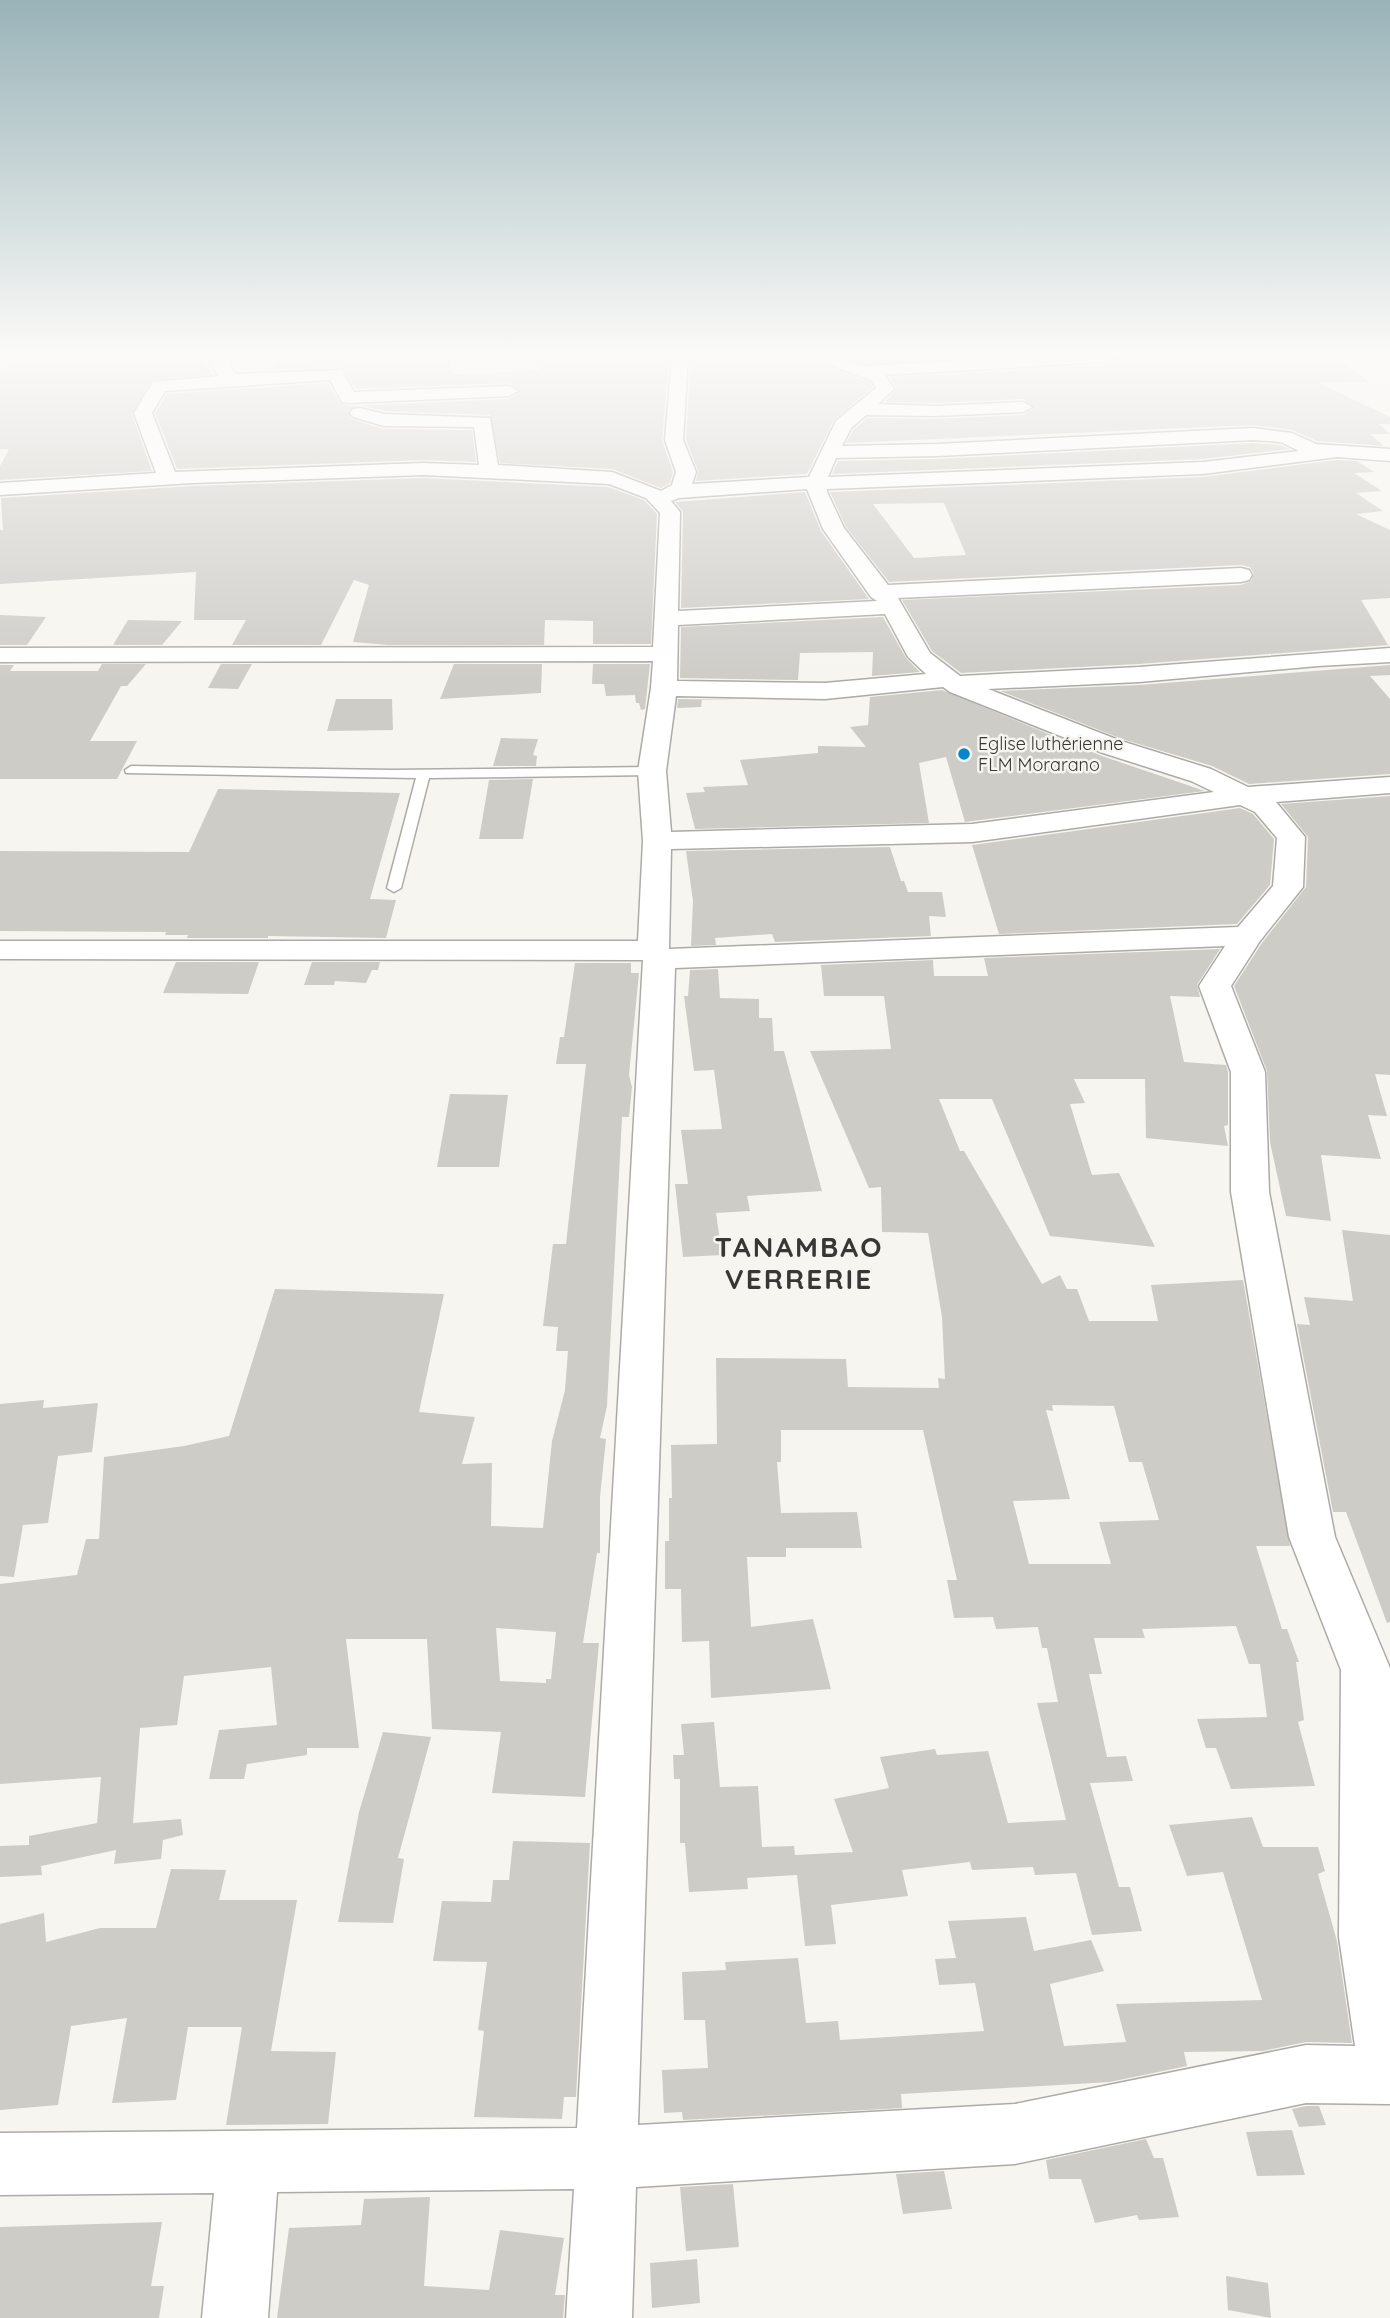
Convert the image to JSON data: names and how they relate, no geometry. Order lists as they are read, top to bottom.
{
  "districts": ["TANAMBAO VERRERIE"],
  "places": ["Eglise luthérienne FLM Morarano"]
}
